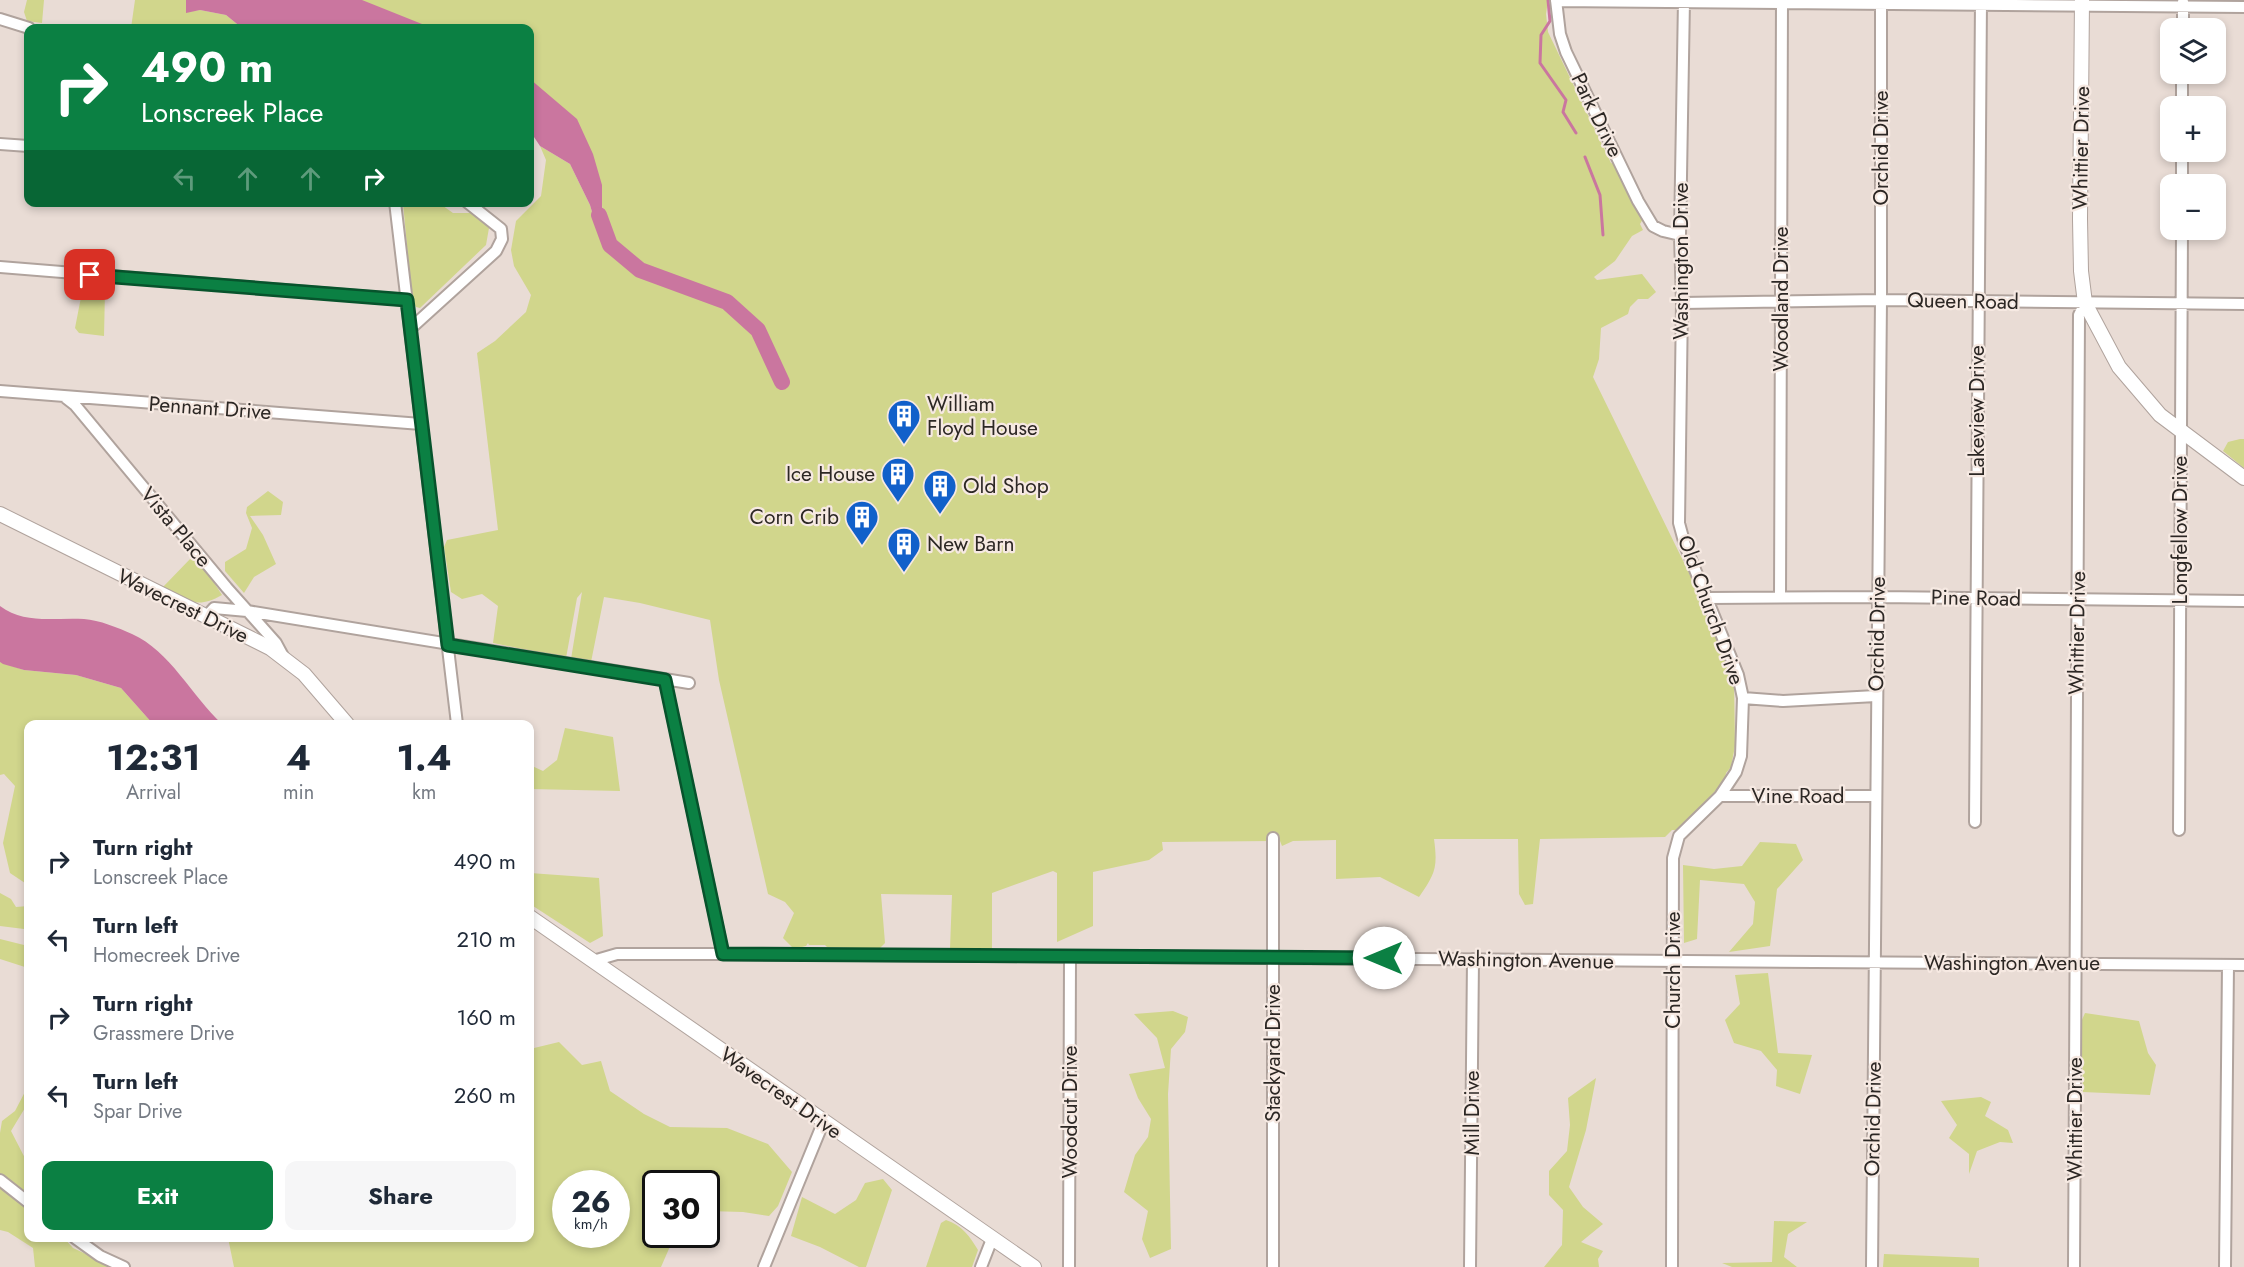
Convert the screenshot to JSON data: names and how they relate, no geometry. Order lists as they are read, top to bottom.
{
  "streets": {
    "street": [
      "Park Drive",
      "Orchid Drive",
      "Whittier Drive",
      "Washington Drive",
      "Woodland Drive",
      "Queen Road",
      "Pennant Drive",
      "Lakeview Drive",
      "Vista Place",
      "Longfellow Drive",
      "Pine Road",
      "Wavecrest Drive",
      "Old Church Drive",
      "Vine Road",
      "Washington Avenue",
      "Church Drive",
      "Stackyard Drive",
      "Woodcut Drive",
      "Mill Drive"
    ]
  },
  "crossings": [
    ["Park Drive", "Washington Drive"],
    ["Orchid Drive", "Queen Road"],
    ["Orchid Drive", "Pine Road"],
    ["Orchid Drive", "Vine Road"],
    ["Orchid Drive", "Washington Avenue"],
    ["Whittier Drive", "Queen Road"],
    ["Whittier Drive", "Pine Road"],
    ["Whittier Drive", "Washington Avenue"],
    ["Washington Drive", "Queen Road"],
    ["Washington Drive", "Old Church Drive"],
    ["Woodland Drive", "Queen Road"],
    ["Woodland Drive", "Pine Road"],
    ["Queen Road", "Lakeview Drive"],
    ["Queen Road", "Longfellow Drive"],
    ["Pennant Drive", "Vista Place"],
    ["Lakeview Drive", "Pine Road"],
    ["Vista Place", "Wavecrest Drive"],
    ["Longfellow Drive", "Pine Road"],
    ["Pine Road", "Old Church Drive"],
    ["Wavecrest Drive", "Washington Avenue"],
    ["Old Church Drive", "Church Drive"],
    ["Vine Road", "Church Drive"],
    ["Washington Avenue", "Church Drive"],
    ["Washington Avenue", "Stackyard Drive"],
    ["Washington Avenue", "Woodcut Drive"],
    ["Washington Avenue", "Mill Drive"]
  ],
  "places": {
    "building": [
      "William Floyd House",
      "Ice House",
      "Old Shop",
      "Corn Crib",
      "New Barn"
    ]
  },
  "page": {
    "map_buttons": ["+", "−"],
    "turn": ["490 m", "Lonscreek Place"],
    "eta": [
      "12:31",
      "Arrival",
      "4",
      "min",
      "1.4",
      "km"
    ],
    "list": [
      {
        "name": "Turn right",
        "note": "Lonscreek Place",
        "value": "490 m"
      },
      {
        "name": "Turn left",
        "note": "Homecreek Drive",
        "value": "210 m"
      },
      {
        "name": "Turn right",
        "note": "Grassmere Drive",
        "value": "160 m"
      },
      {
        "name": "Turn left",
        "note": "Spar Drive",
        "value": "260 m"
      }
    ],
    "buttons": ["Exit", "Share"],
    "speed": "26 km/h",
    "limit": "30"
  }
}
